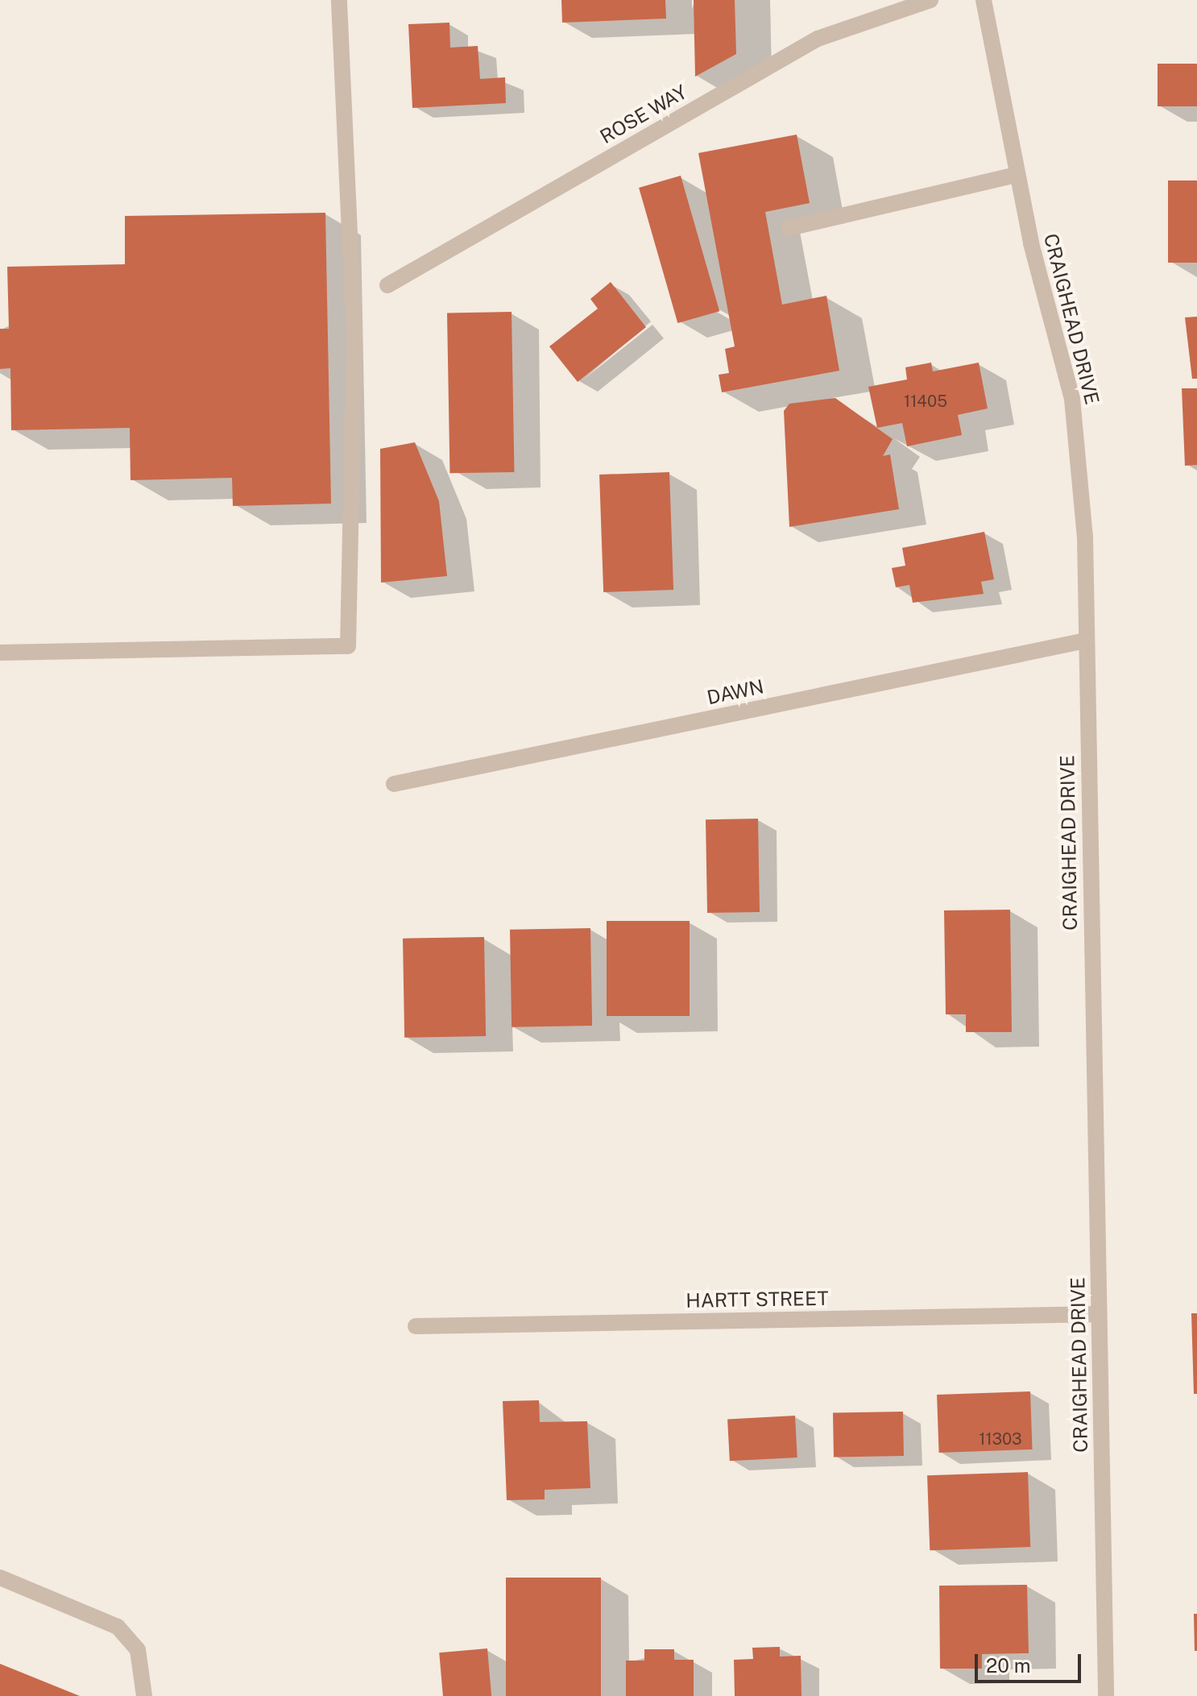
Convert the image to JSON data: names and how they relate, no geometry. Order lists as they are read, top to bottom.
{
  "streets": {
    "street": [
      "ROSE WAY",
      "CRAIGHEAD DRIVE",
      "DAWN",
      "HARTT STREET"
    ]
  },
  "crossings": [
    ["CRAIGHEAD DRIVE", "DAWN"],
    ["CRAIGHEAD DRIVE", "HARTT STREET"]
  ],
  "house_numbers": ["11405", "11303"],
  "scale_bar": "20 m"
}
